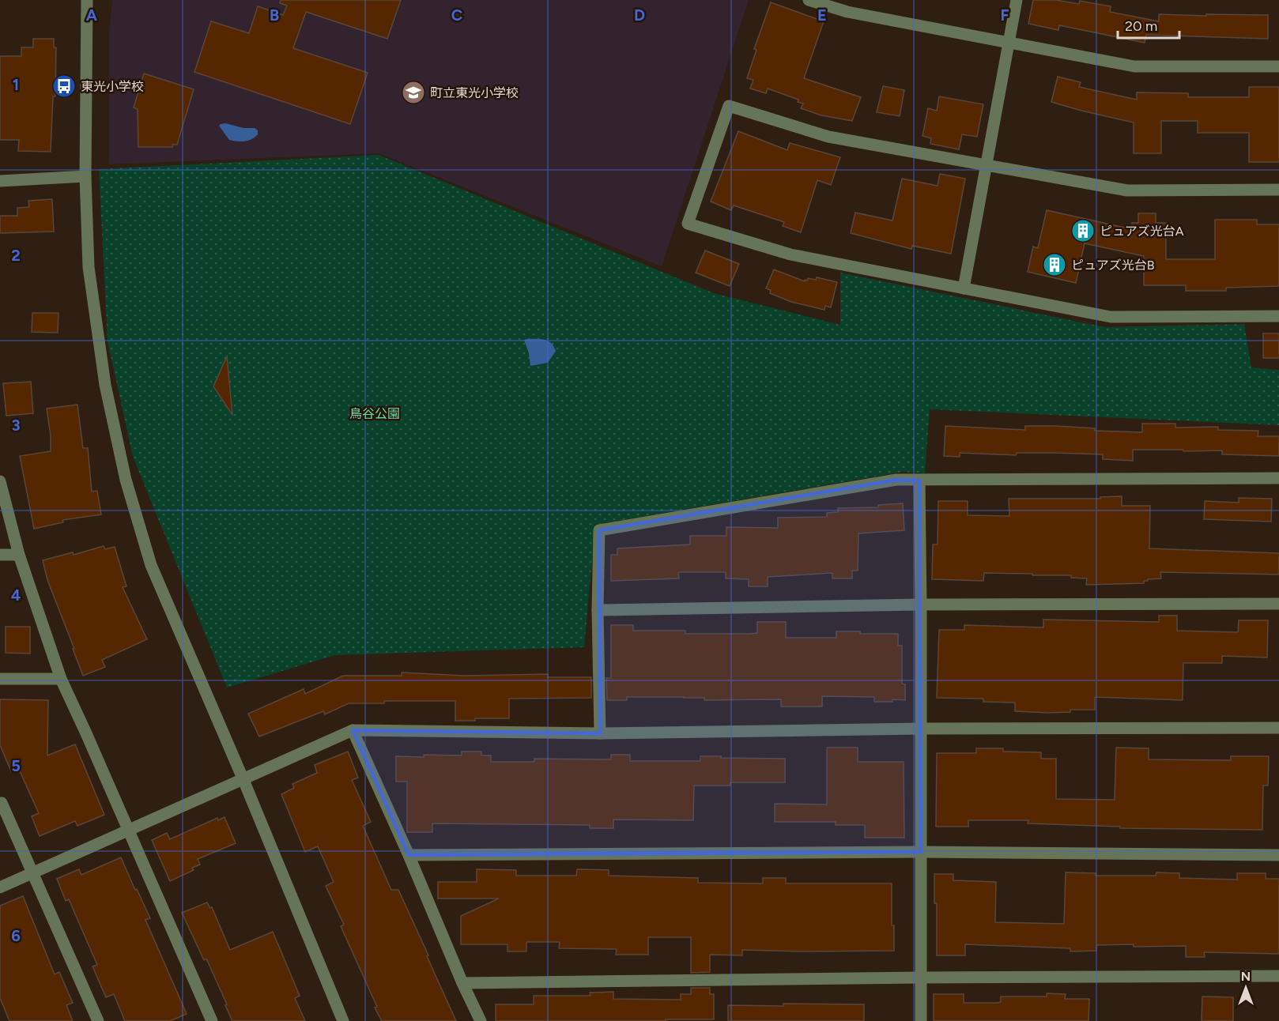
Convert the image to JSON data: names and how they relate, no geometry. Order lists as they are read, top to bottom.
{
  "parks": ["鳥谷公園"],
  "places": {
    "bus stop": ["東光小学校"],
    "school or university": ["町立東光小学校"],
    "building": ["ピュアズ光台A", "ピュアズ光台B"]
  },
  "scale_bar": "20 m",
  "north": "top",
  "grid": {
    "columns": [
      "A",
      "B",
      "C",
      "D",
      "E",
      "F"
    ],
    "rows": [
      "1",
      "2",
      "3",
      "4",
      "5",
      "6"
    ]
  }
}
